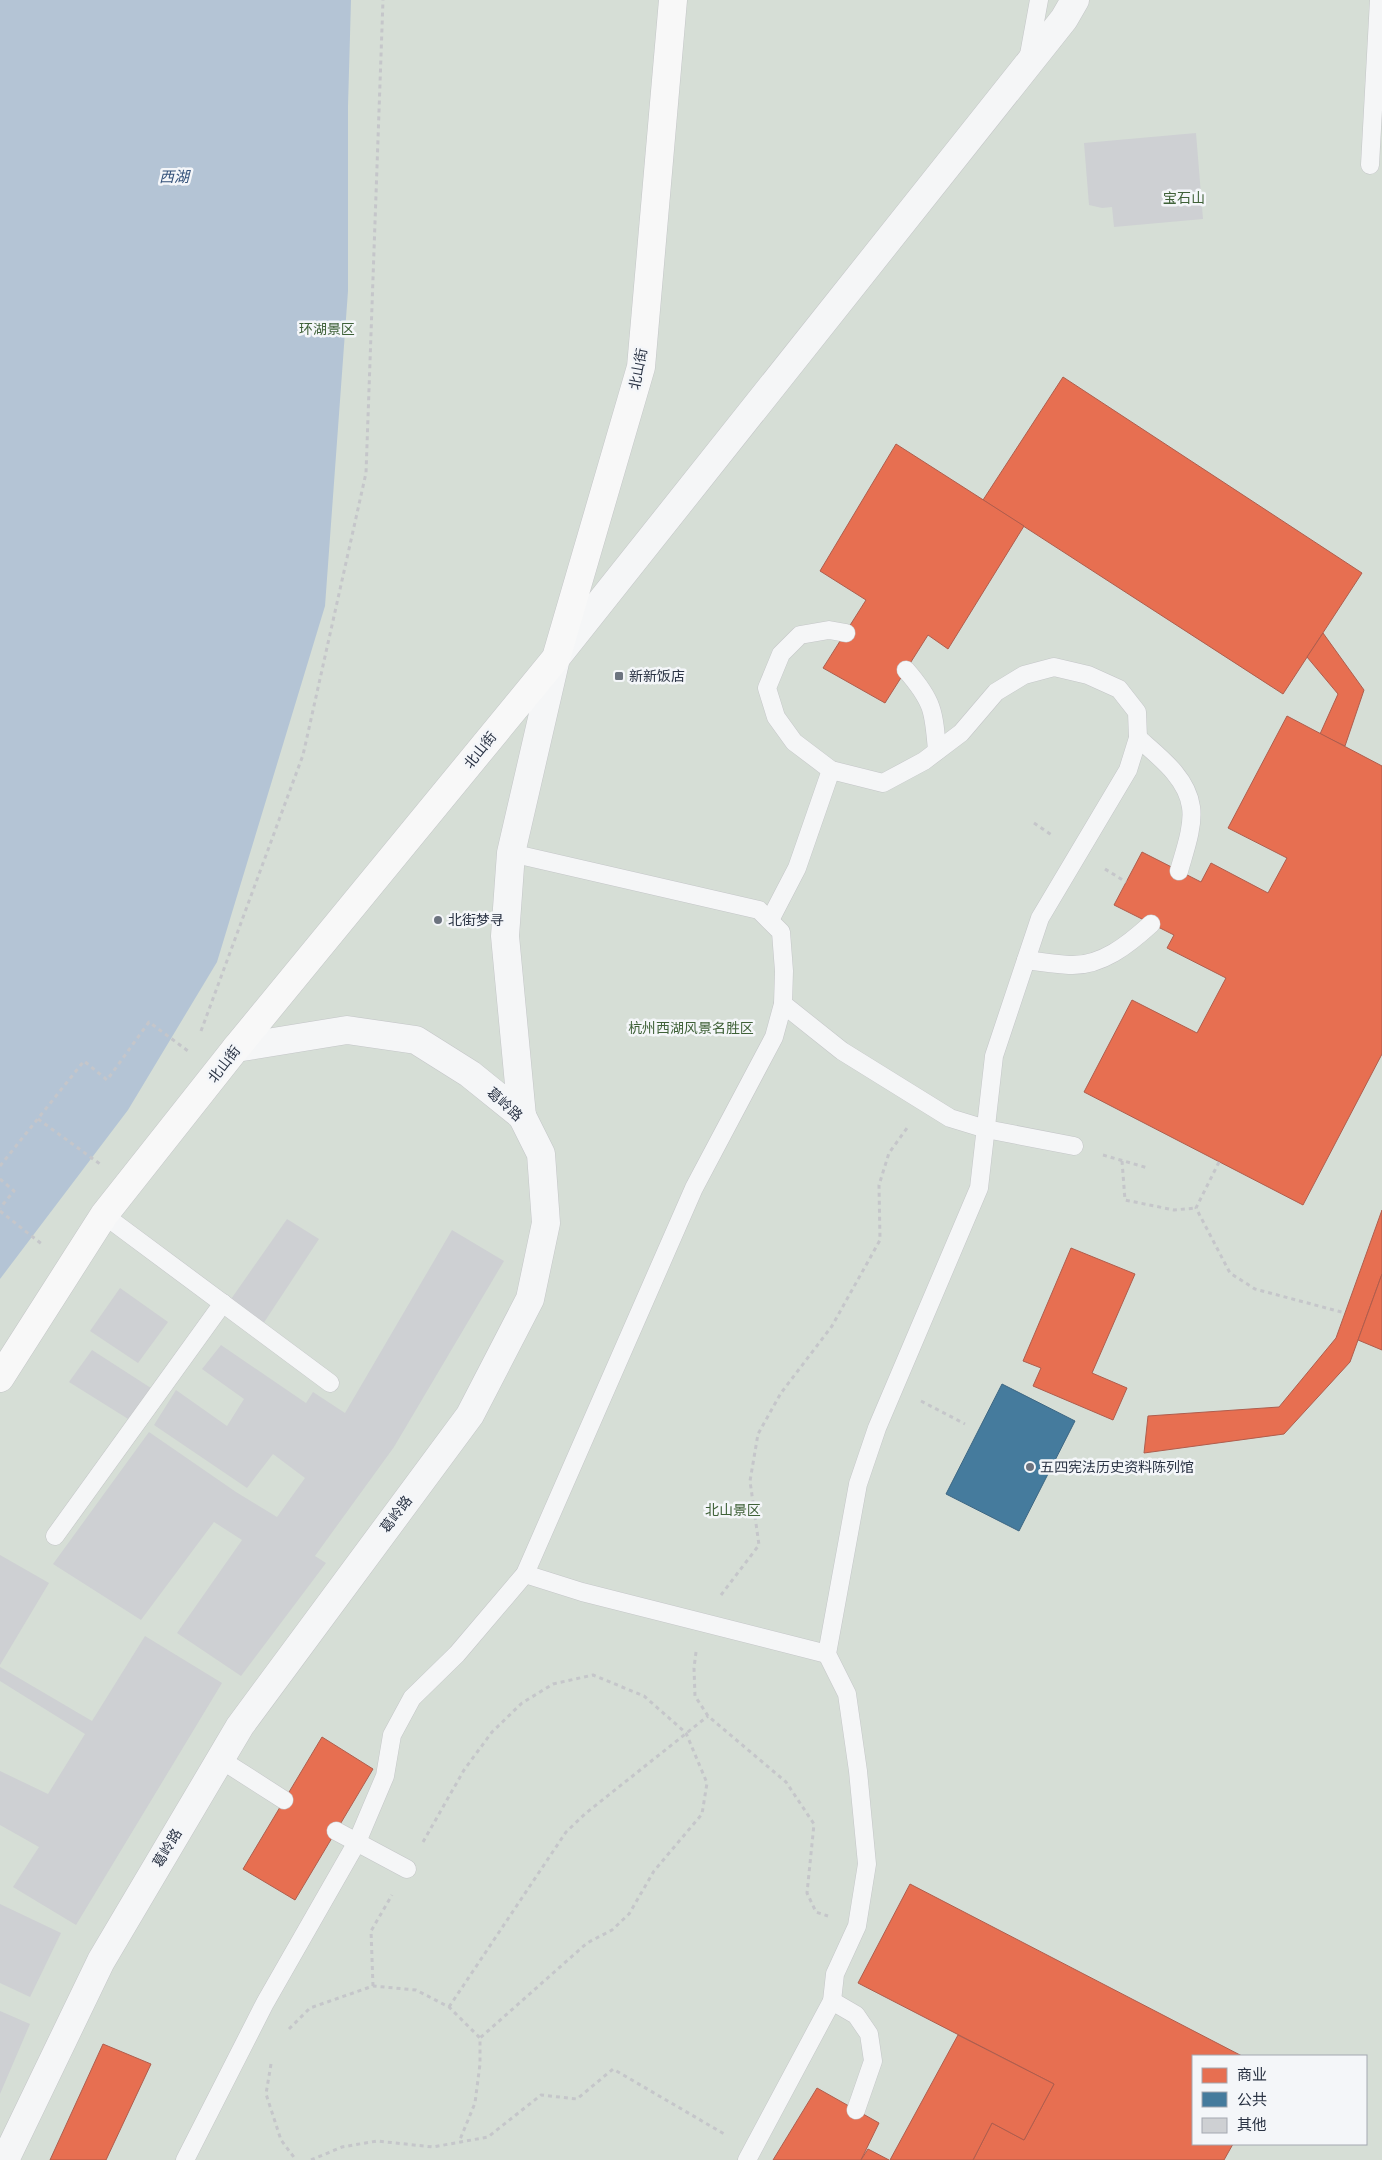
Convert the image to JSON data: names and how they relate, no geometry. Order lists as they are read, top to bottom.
{
  "streets": {
    "main road": ["北山街"],
    "street": ["葛岭路"]
  },
  "crossings": [
    ["北山街", "葛岭路"]
  ],
  "water": ["西湖"],
  "parks": [
    "宝石山",
    "环湖景区",
    "杭州西湖风景名胜区",
    "北山景区"
  ],
  "places": {
    "transit": ["新新饭店"],
    "other": ["北街梦寻", "五四宪法历史资料陈列馆"]
  },
  "legend": ["商业", "公共", "其他"]
}
